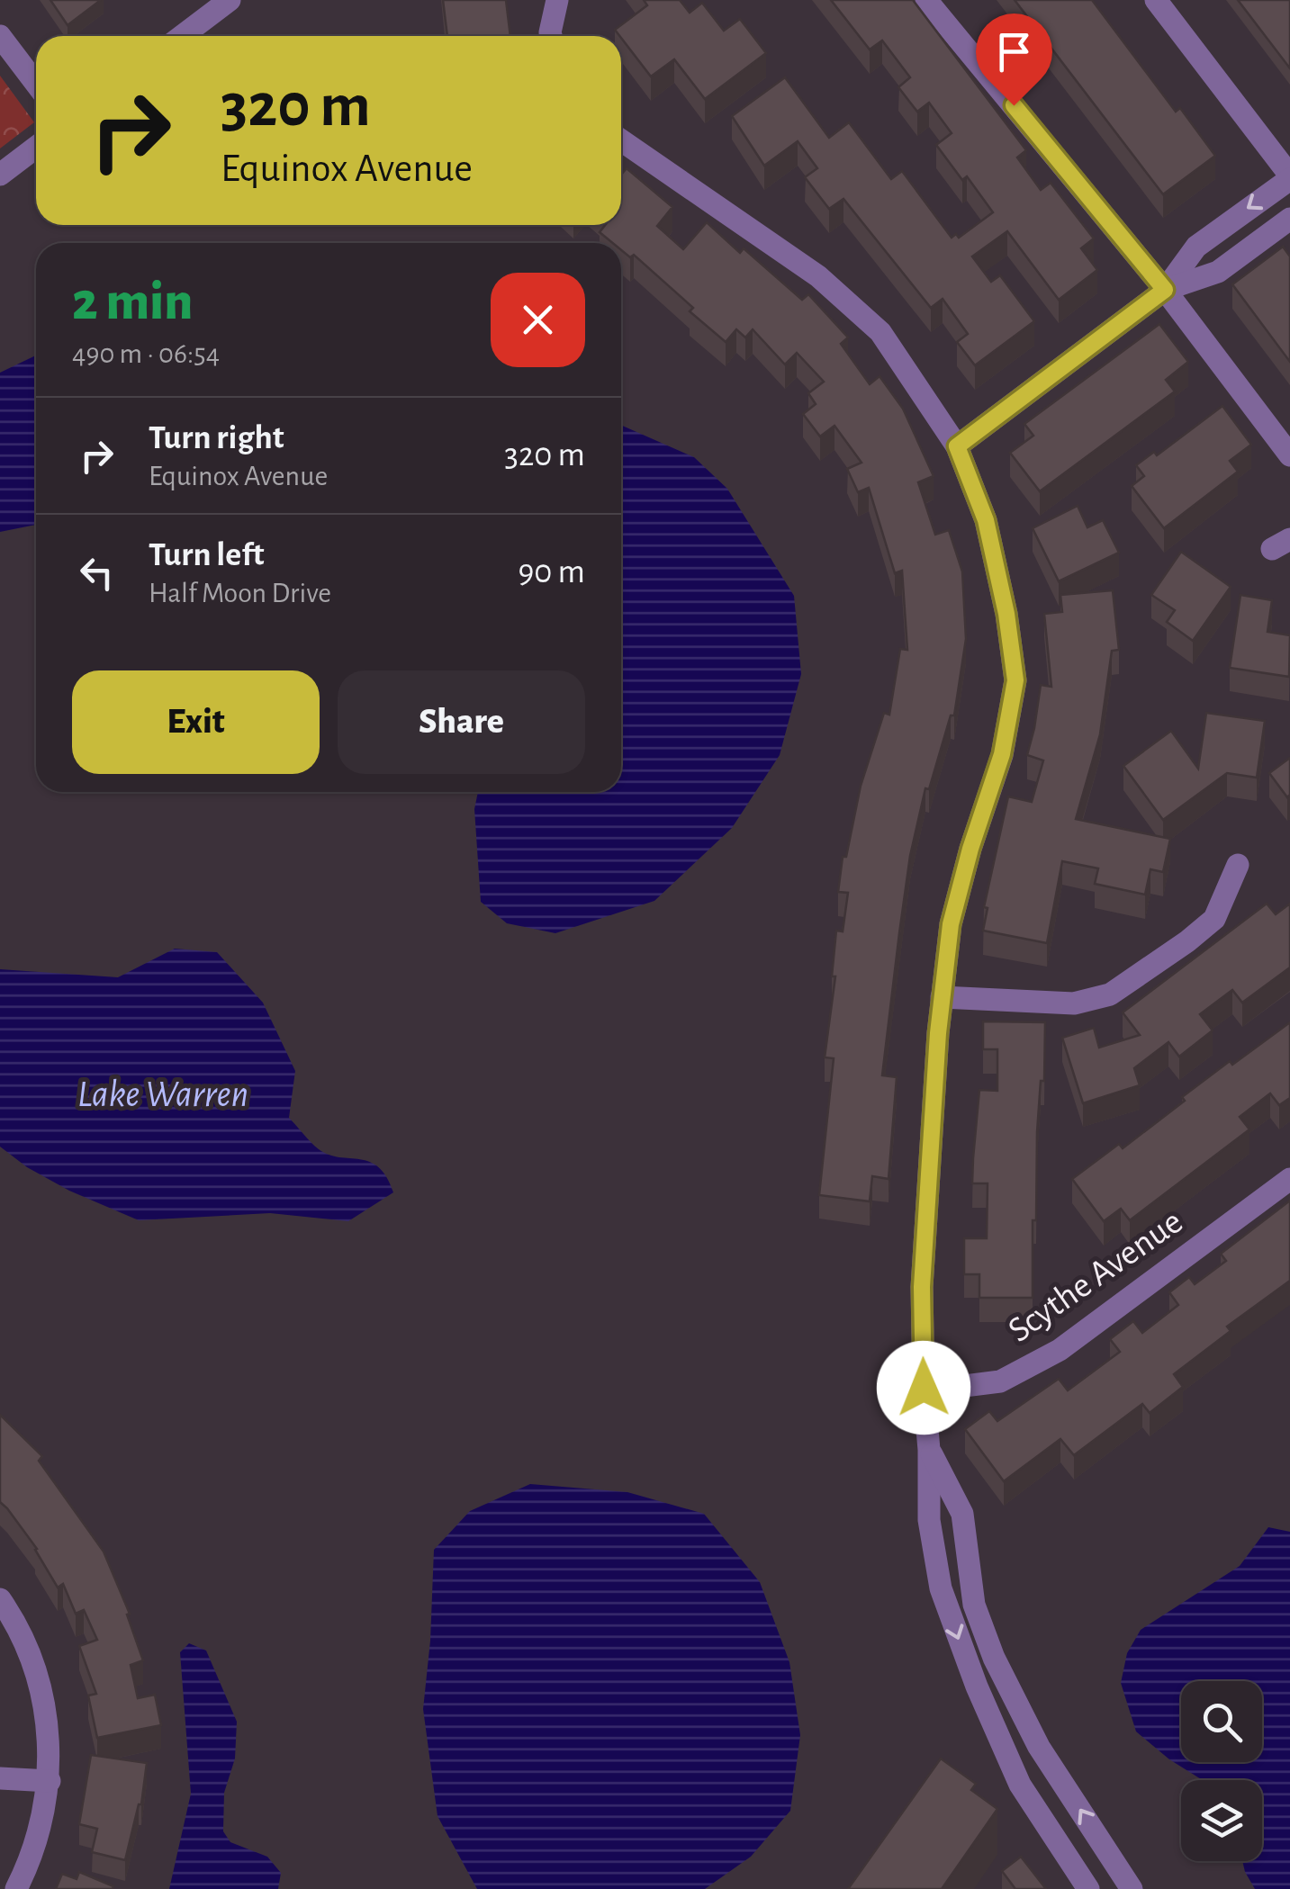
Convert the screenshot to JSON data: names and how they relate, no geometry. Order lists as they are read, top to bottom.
{
  "streets": {
    "street": ["Scythe Avenue"]
  },
  "water": ["Lake Warren"],
  "page": {
    "turn": ["320 m", "Equinox Avenue"],
    "heading": ["2 min", "490 m · 06:54"],
    "list": [
      {
        "name": "Turn right",
        "note": "Equinox Avenue",
        "value": "320 m"
      },
      {
        "name": "Turn left",
        "note": "Half Moon Drive",
        "value": "90 m"
      }
    ],
    "buttons": ["Exit", "Share"]
  }
}
